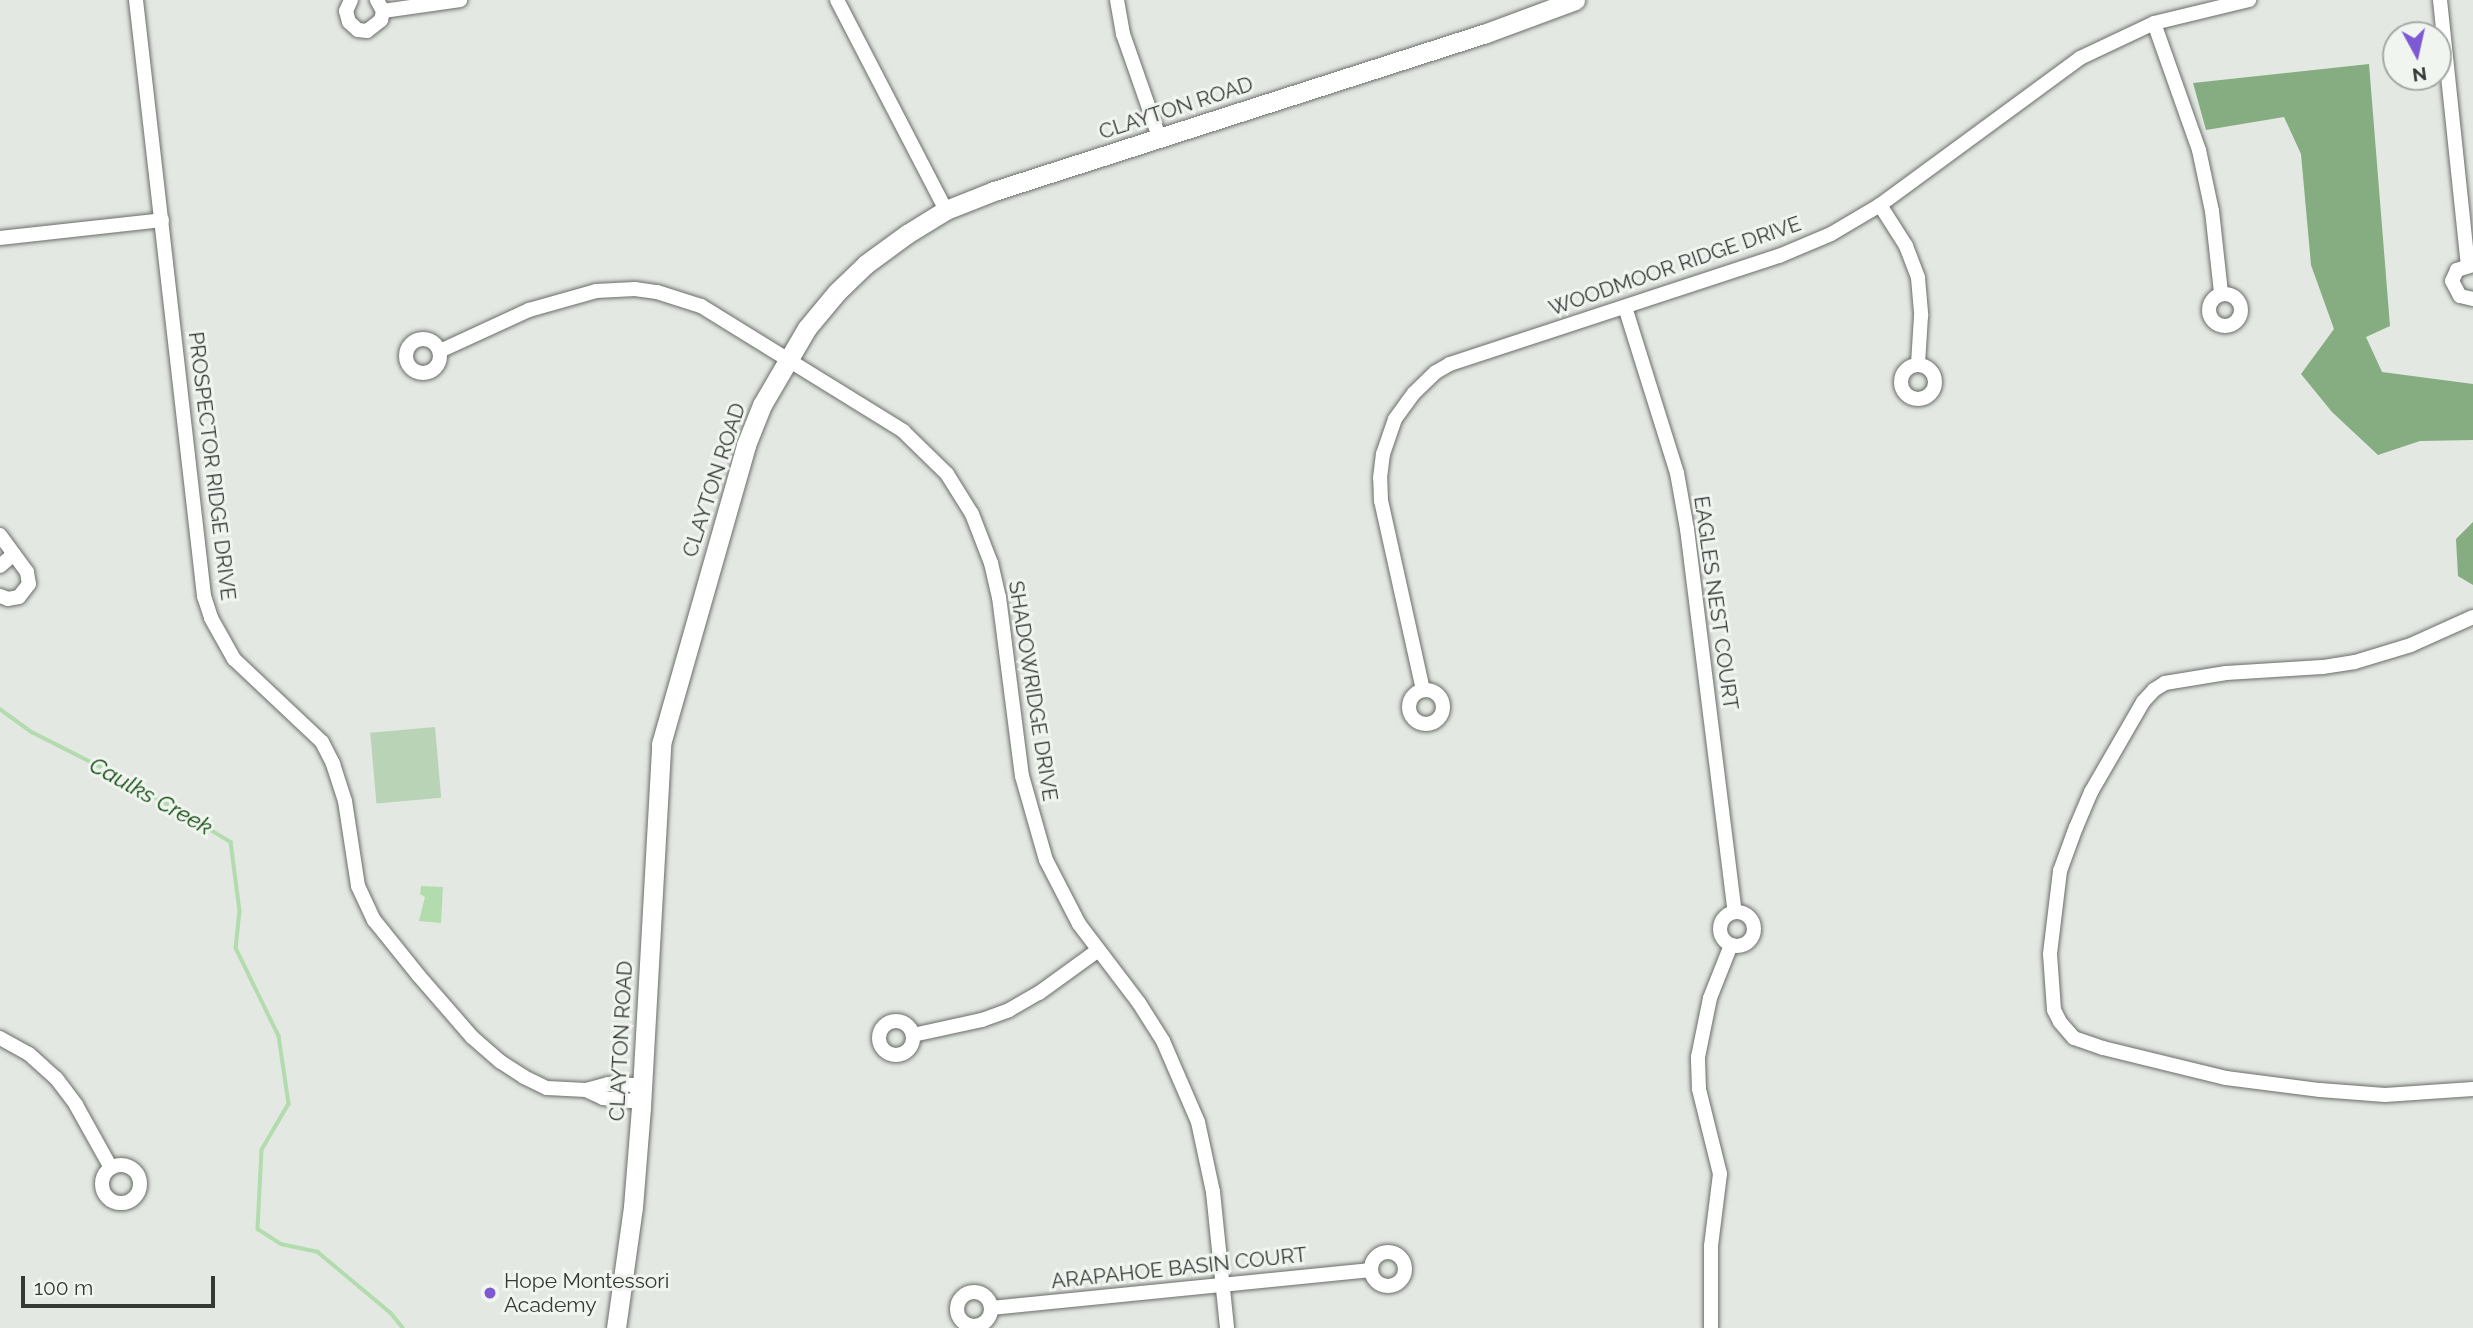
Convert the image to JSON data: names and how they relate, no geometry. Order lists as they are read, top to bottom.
{
  "streets": {
    "main road": ["CLAYTON ROAD"],
    "street": [
      "WOODMOOR RIDGE DRIVE",
      "PROSPECTOR RIDGE DRIVE",
      "EAGLES NEST COURT",
      "SHADOWRIDGE DRIVE",
      "ARAPAHOE BASIN COURT"
    ]
  },
  "crossings": [
    ["CLAYTON ROAD", "PROSPECTOR RIDGE DRIVE"],
    ["CLAYTON ROAD", "SHADOWRIDGE DRIVE"],
    ["WOODMOOR RIDGE DRIVE", "EAGLES NEST COURT"],
    ["SHADOWRIDGE DRIVE", "ARAPAHOE BASIN COURT"]
  ],
  "water": ["Caulks Creek"],
  "places": ["Hope Montessori Academy"],
  "scale_bar": "100 m",
  "north": "bottom"
}
